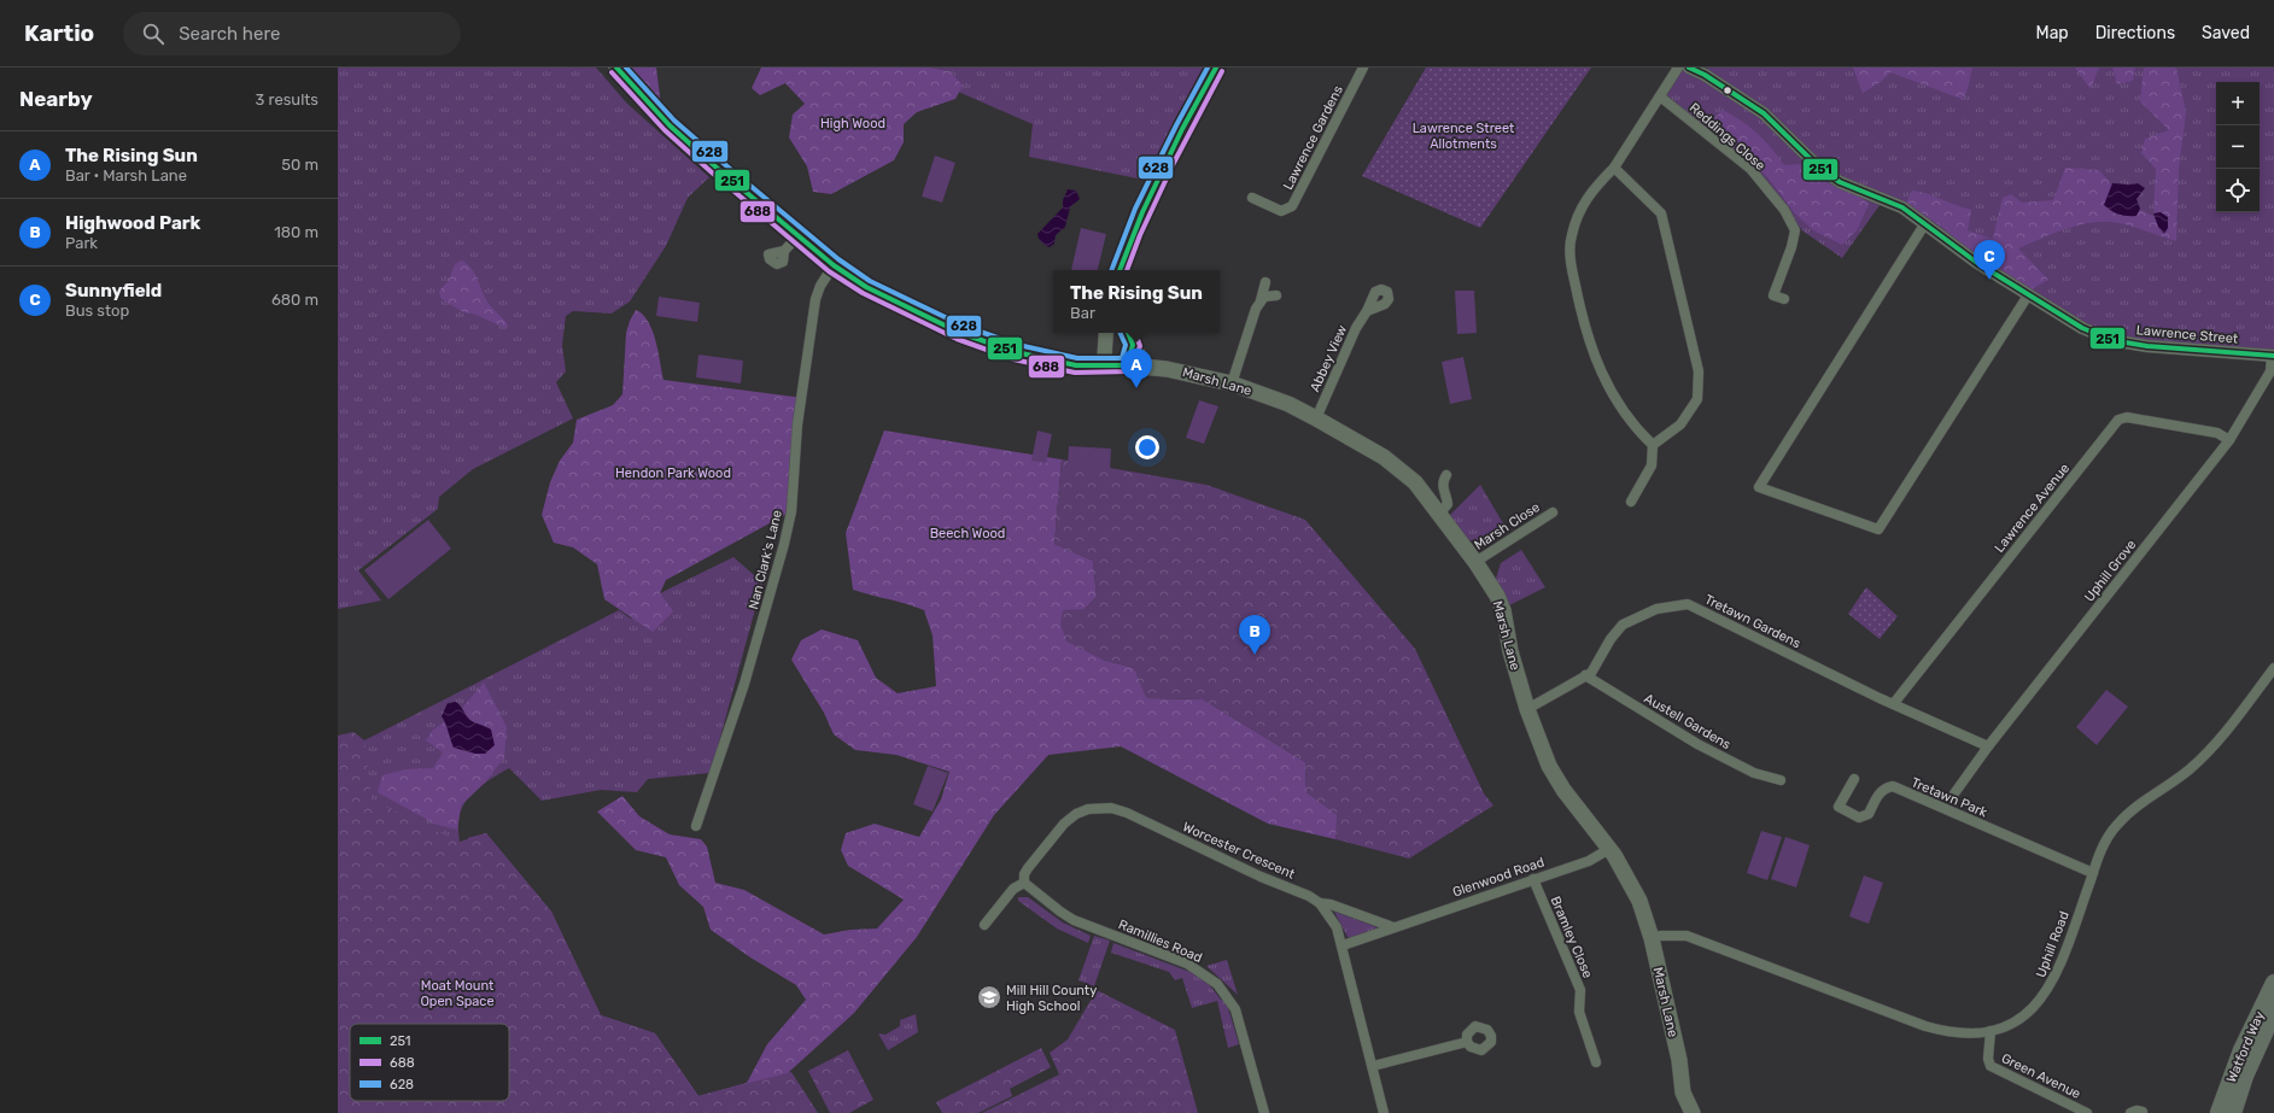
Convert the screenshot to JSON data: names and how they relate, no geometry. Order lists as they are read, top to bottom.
{
  "streets": {
    "highway": ["Watford Way"],
    "main road": ["Marsh Lane"],
    "street": [
      "Reddings Close",
      "Lawrence Gardens",
      "Lawrence Street",
      "Abbey View",
      "Lawrence Avenue",
      "Marsh Close",
      "Nan Clark's Lane",
      "Uphill Grove",
      "Tretawn Gardens",
      "Austell Gardens",
      "Tretawn Park",
      "Worcester Crescent",
      "Glenwood Road",
      "Bramley Close",
      "Ramillies Road",
      "Uphill Road",
      "Green Avenue"
    ]
  },
  "crossings": [
    ["Lawrence Street", "Uphill Grove"],
    ["Abbey View", "Marsh Lane"],
    ["Marsh Lane", "Marsh Close"],
    ["Marsh Lane", "Nan Clark's Lane"],
    ["Marsh Lane", "Tretawn Gardens"],
    ["Marsh Lane", "Glenwood Road"],
    ["Marsh Lane", "Uphill Road"],
    ["Lawrence Avenue", "Uphill Grove"],
    ["Lawrence Avenue", "Tretawn Gardens"],
    ["Uphill Grove", "Tretawn Gardens"],
    ["Tretawn Gardens", "Austell Gardens"],
    ["Tretawn Park", "Uphill Road"],
    ["Worcester Crescent", "Glenwood Road"],
    ["Worcester Crescent", "Ramillies Road"],
    ["Glenwood Road", "Bramley Close"],
    ["Uphill Road", "Green Avenue"]
  ],
  "parks": [
    "High Wood",
    "Lawrence Street Allotments",
    "Hendon Park Wood",
    "Beech Wood",
    "Moat Mount Open Space"
  ],
  "places": {
    "school or university": ["Mill Hill County High School"]
  },
  "lines": ["transit line 251", "transit line 628", "transit line 688"],
  "legend": ["251", "688", "628"],
  "page": {
    "header": "Kartio",
    "search": "Search here",
    "nav": ["Map", "Directions", "Saved"],
    "heading": ["Nearby", "3 results"],
    "map_buttons": ["+", "−"],
    "list": [
      {
        "mark": "A",
        "name": "The Rising Sun",
        "note": "Bar · Marsh Lane",
        "value": "50 m"
      },
      {
        "mark": "B",
        "name": "Highwood Park",
        "note": "Park",
        "value": "180 m"
      },
      {
        "mark": "C",
        "name": "Sunnyfield",
        "note": "Bus stop",
        "value": "680 m"
      }
    ],
    "pins": ["C", "A", "B"],
    "popup": ["The Rising Sun", "Bar"]
  }
}
